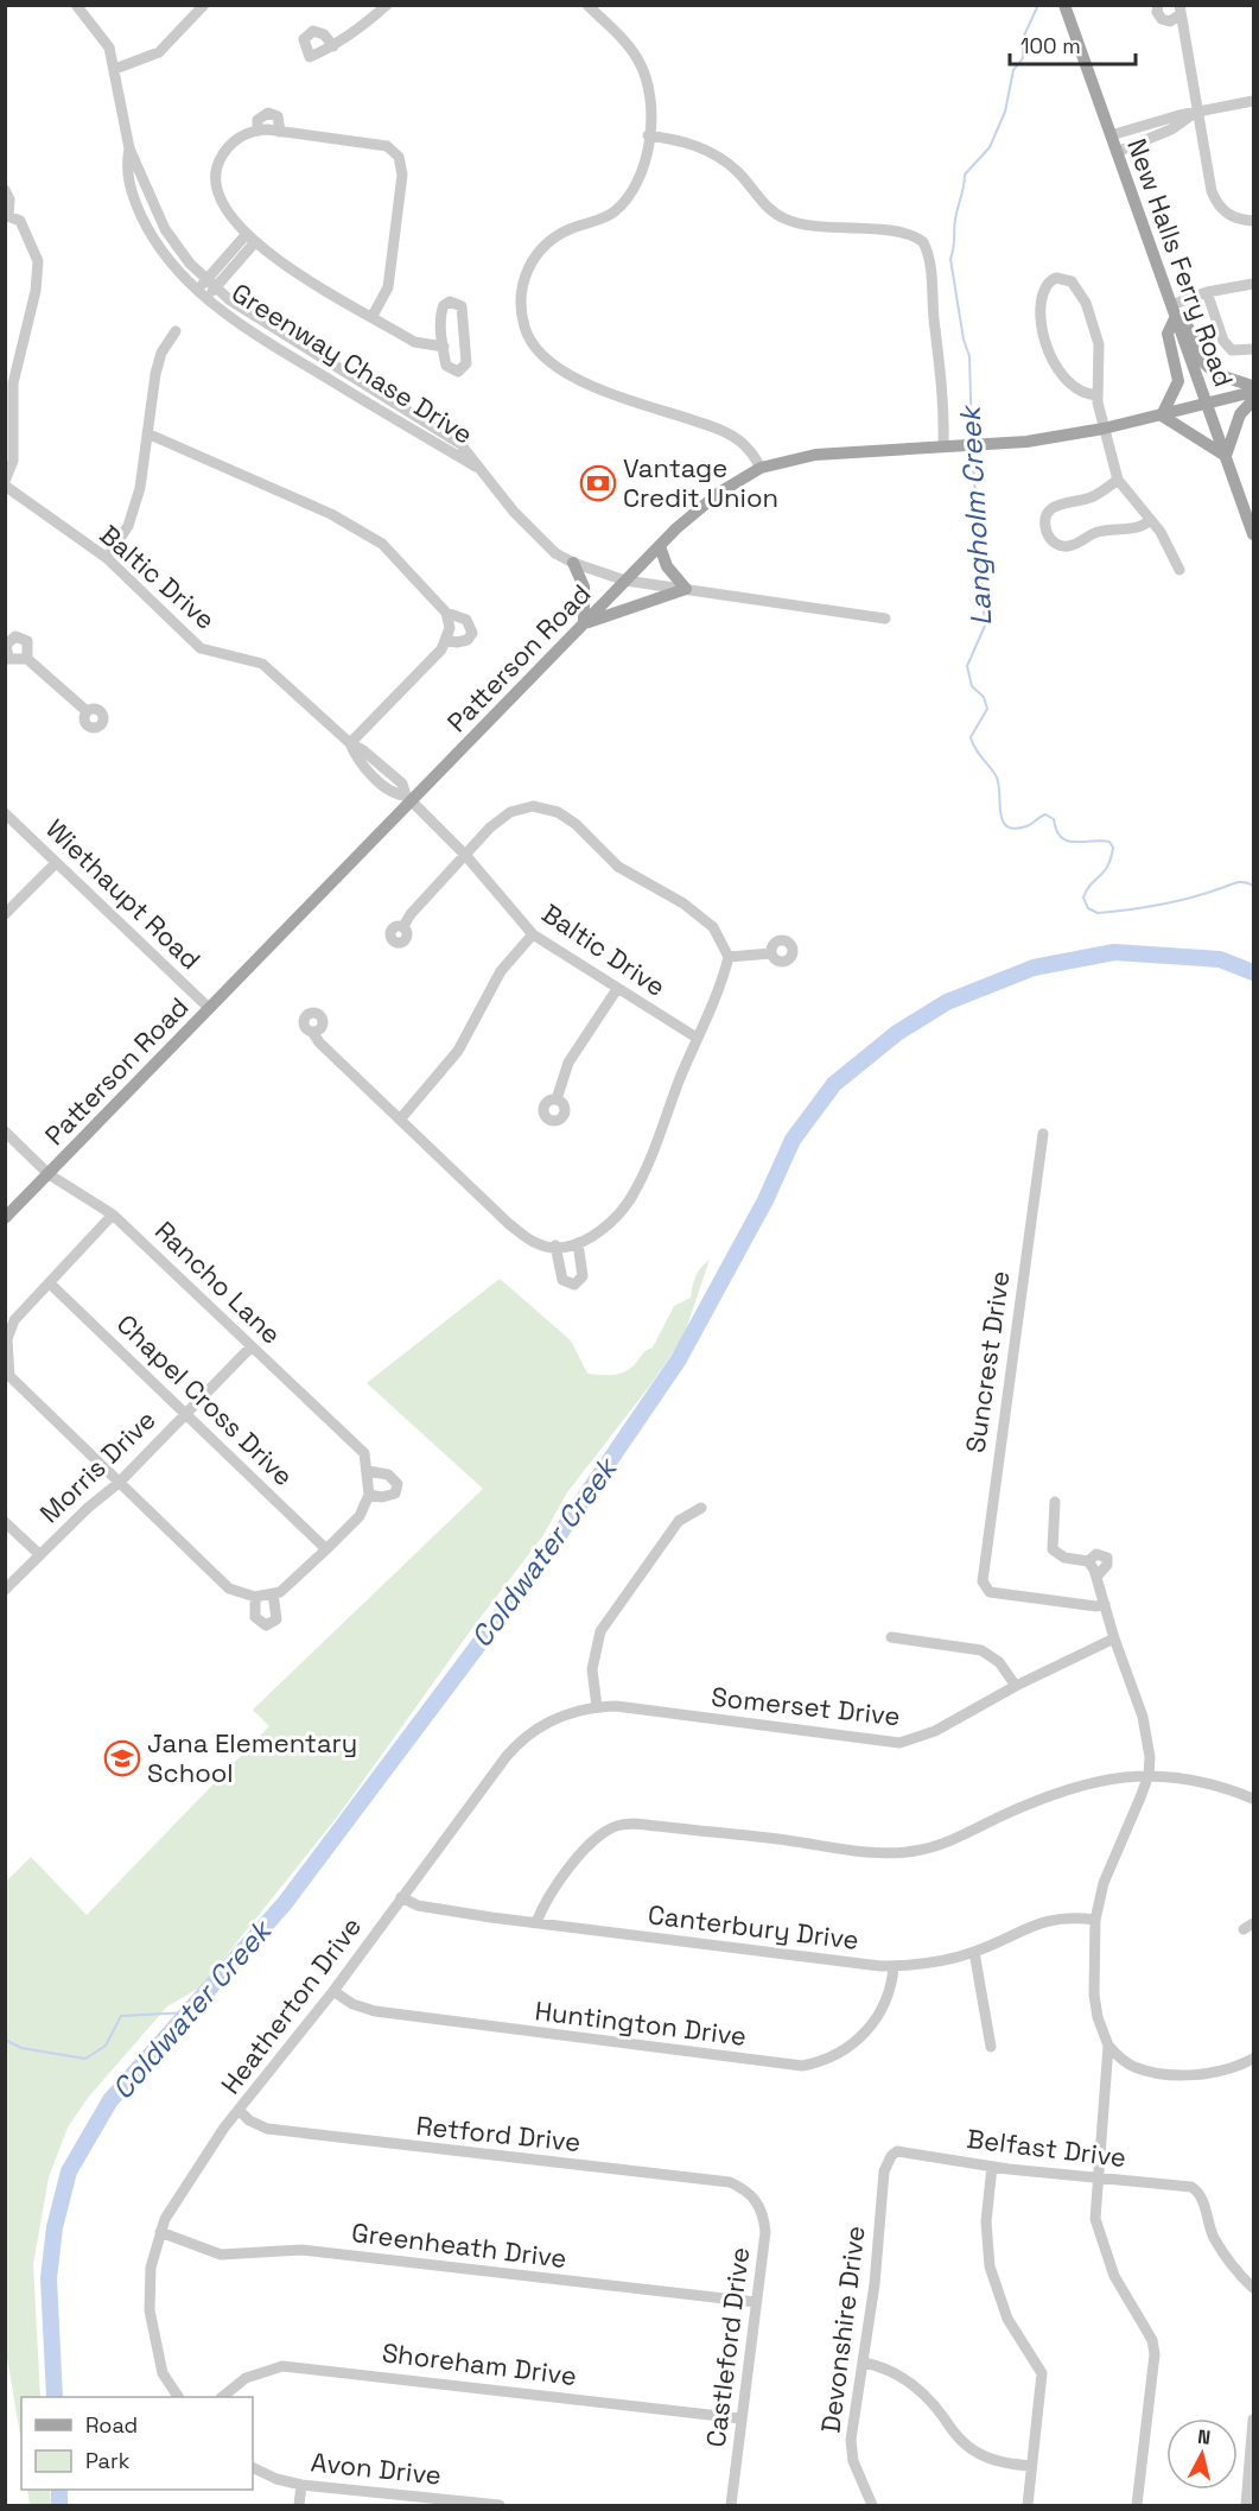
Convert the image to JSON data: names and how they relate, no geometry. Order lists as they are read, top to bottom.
{
  "streets": {
    "main road": ["New Halls Ferry Road", "Patterson Road"],
    "street": [
      "Greenway Chase Drive",
      "Baltic Drive",
      "Wiethaupt Road",
      "Rancho Lane",
      "Suncrest Drive",
      "Chapel Cross Drive",
      "Morris Drive",
      "Somerset Drive",
      "Canterbury Drive",
      "Heatherton Drive",
      "Huntington Drive",
      "Retford Drive",
      "Belfast Drive",
      "Greenheath Drive",
      "Devonshire Drive",
      "Castleford Drive",
      "Shoreham Drive",
      "Avon Drive"
    ]
  },
  "crossings": [
    ["New Halls Ferry Road", "Patterson Road"],
    ["Greenway Chase Drive", "Patterson Road"],
    ["Baltic Drive", "Patterson Road"],
    ["Patterson Road", "Wiethaupt Road"],
    ["Patterson Road", "Rancho Lane"],
    ["Rancho Lane", "Morris Drive"],
    ["Chapel Cross Drive", "Morris Drive"],
    ["Somerset Drive", "Heatherton Drive"],
    ["Canterbury Drive", "Heatherton Drive"],
    ["Canterbury Drive", "Huntington Drive"],
    ["Heatherton Drive", "Huntington Drive"],
    ["Heatherton Drive", "Retford Drive"],
    ["Heatherton Drive", "Greenheath Drive"],
    ["Retford Drive", "Castleford Drive"],
    ["Belfast Drive", "Devonshire Drive"],
    ["Greenheath Drive", "Castleford Drive"],
    ["Castleford Drive", "Shoreham Drive"]
  ],
  "water": ["Langholm Creek", "Coldwater Creek"],
  "places": {
    "bank": ["Vantage Credit Union"],
    "school or university": ["Jana Elementary School"]
  },
  "legend": ["Road", "Park"],
  "scale_bar": "100 m",
  "north": "top"
}
